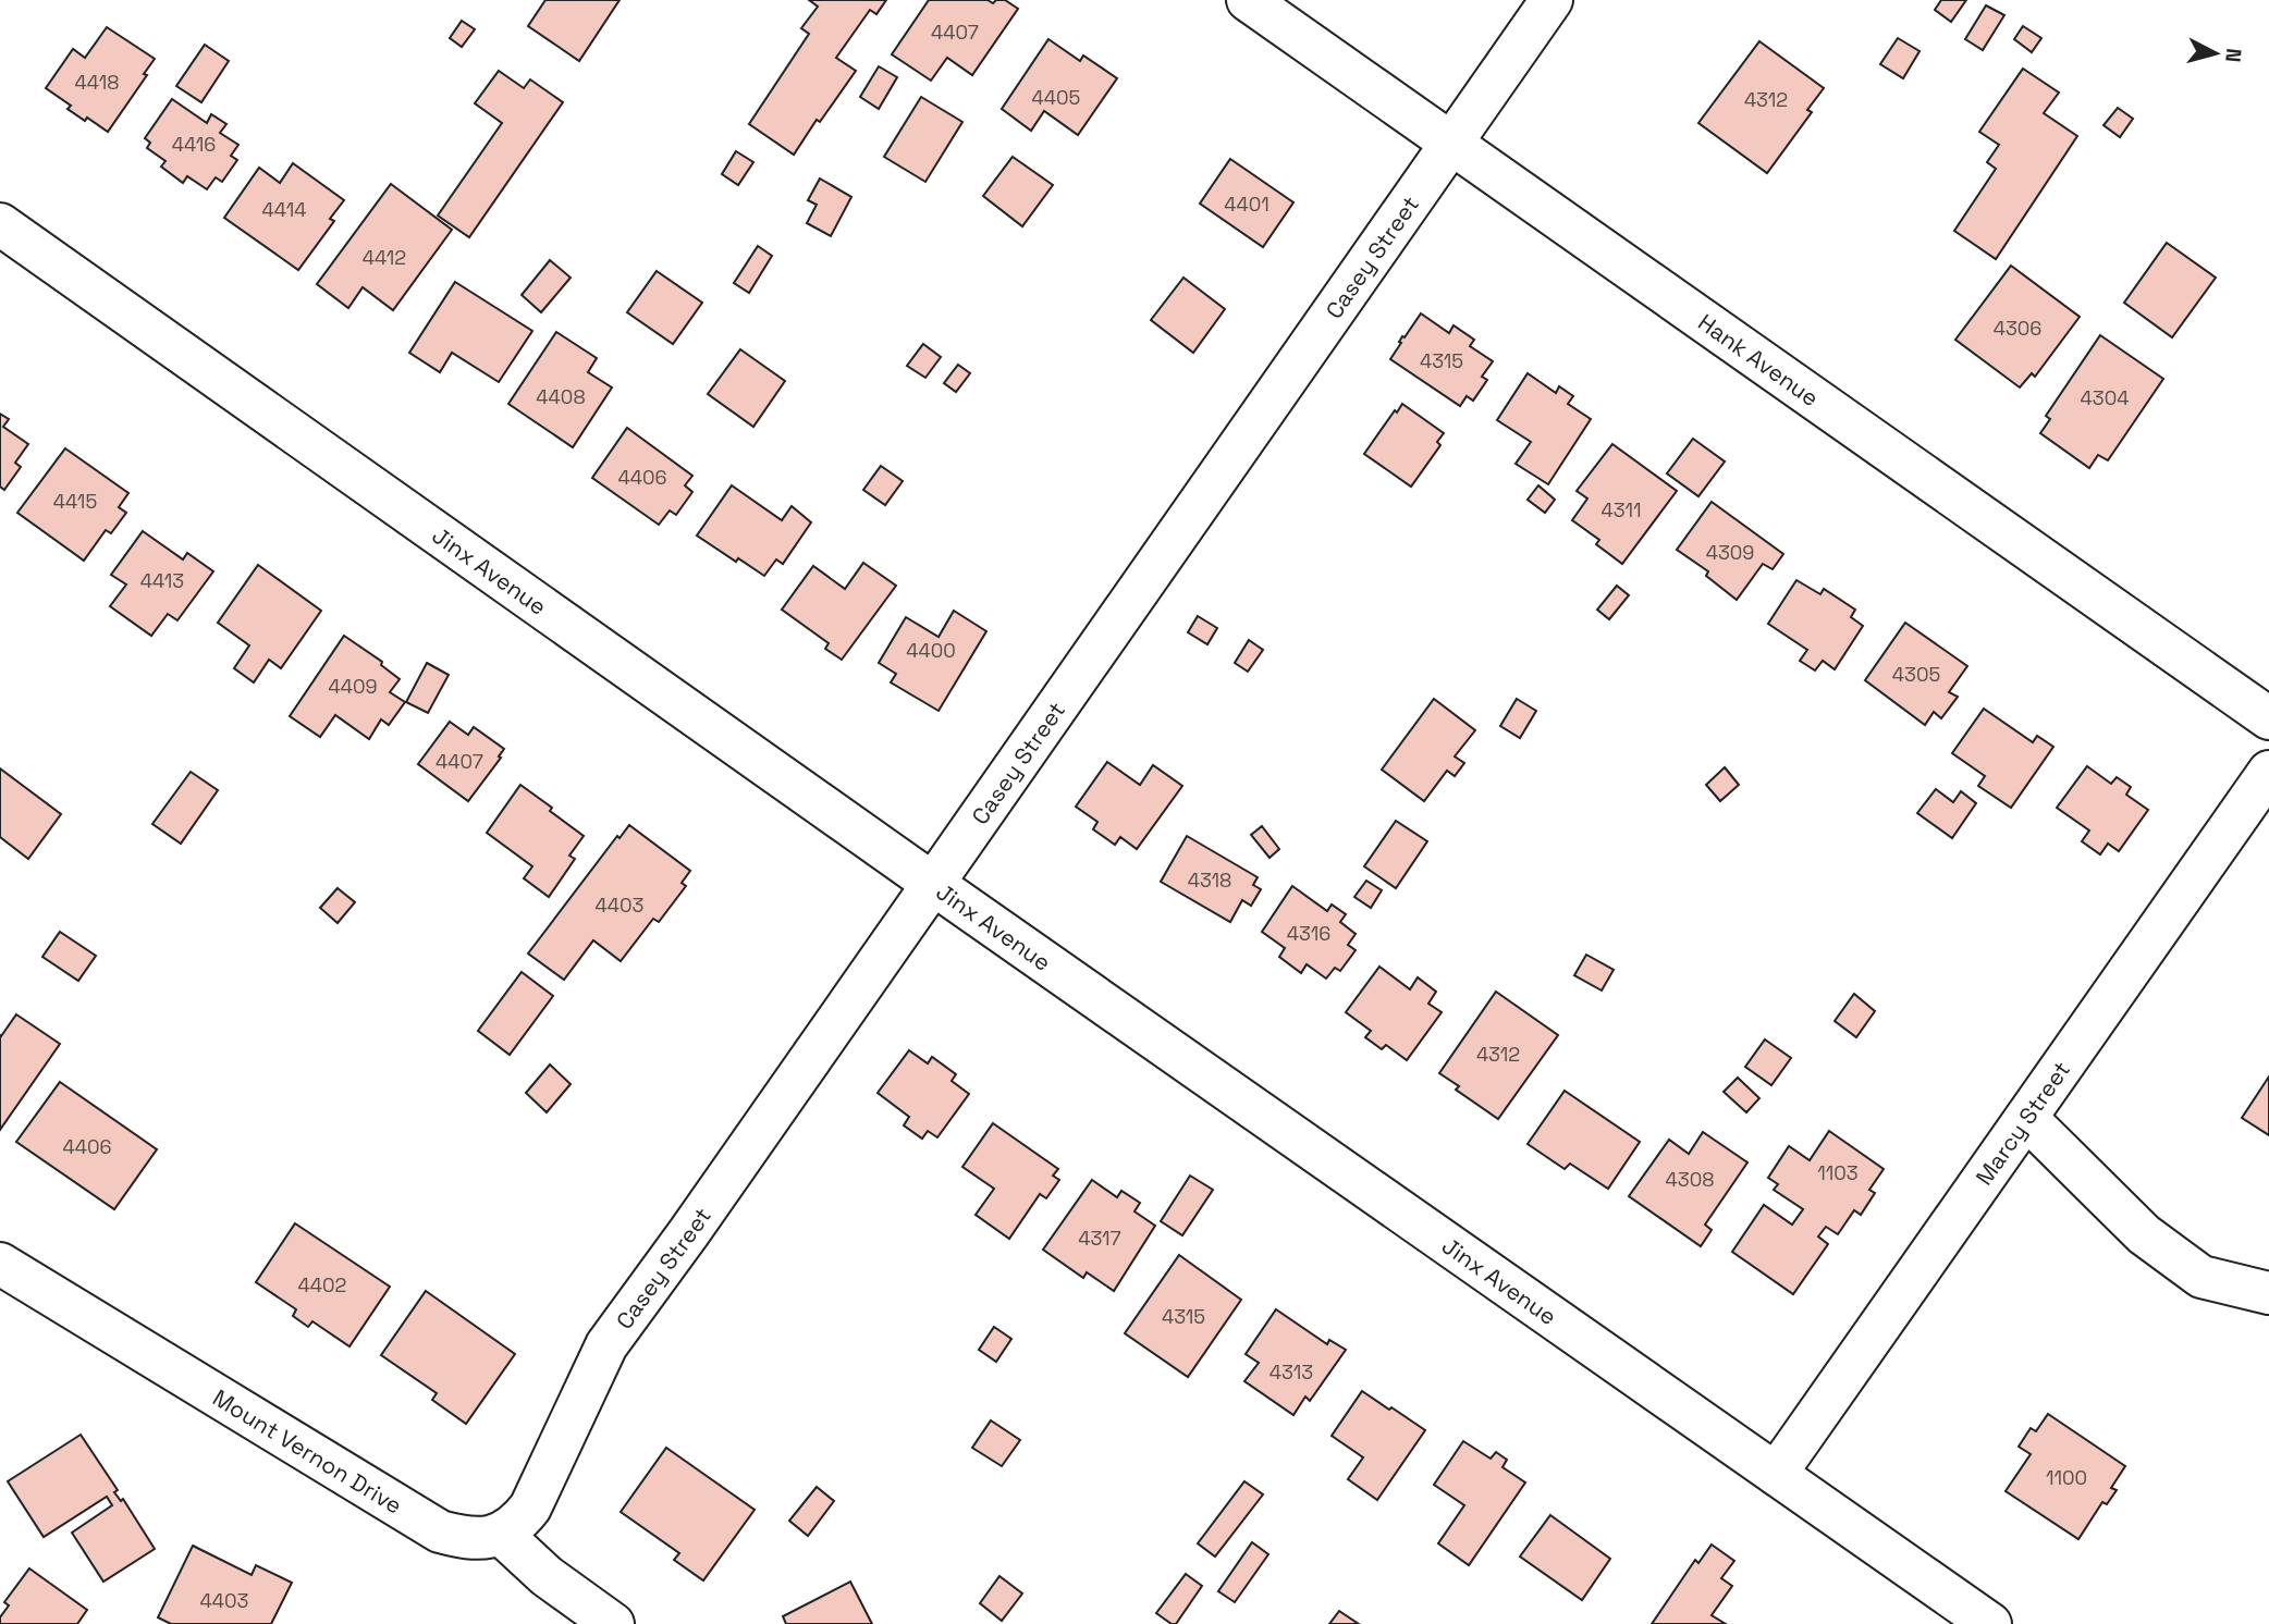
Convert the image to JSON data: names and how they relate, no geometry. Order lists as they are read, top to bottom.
{
  "streets": {
    "street": [
      "Casey Street",
      "Hank Avenue",
      "Jinx Avenue",
      "Marcy Street",
      "Mount Vernon Drive"
    ]
  },
  "crossings": [
    ["Casey Street", "Hank Avenue"],
    ["Casey Street", "Jinx Avenue"],
    ["Casey Street", "Mount Vernon Drive"],
    ["Jinx Avenue", "Marcy Street"]
  ],
  "house_numbers": [
    "4407",
    "4418",
    "4405",
    "4312",
    "4416",
    "4401",
    "4414",
    "4412",
    "4306",
    "4315",
    "4408",
    "4304",
    "4406",
    "4415",
    "4311",
    "4309",
    "4413",
    "4400",
    "4305",
    "4409",
    "4407",
    "4318",
    "4403",
    "4316",
    "4312",
    "4406",
    "1103",
    "4308",
    "4317",
    "4402",
    "4315",
    "4313",
    "1100",
    "4403"
  ],
  "north": "right"
}
